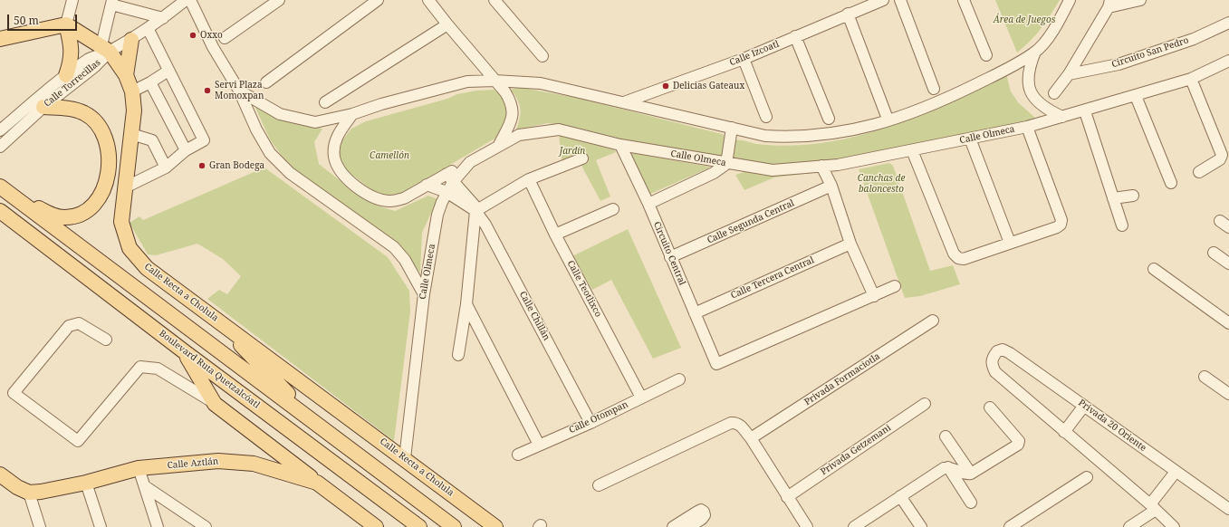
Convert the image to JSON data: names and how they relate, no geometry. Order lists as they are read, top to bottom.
{
  "streets": {
    "main road": ["Calle Recta a Cholula", "Boulevard Ruta Quetzalcóatl", "Calle Aztlán"],
    "street": [
      "Circuito San Pedro",
      "Calle Izcoatl",
      "Calle Torrecillas",
      "Calle Olmeca",
      "Calle Segunda Central",
      "Circuito Central",
      "Calle Tercera Central",
      "Calle Teotlixco",
      "Calle Chillán",
      "Privada Formaciotla",
      "Calle Otompan",
      "Privada 20 Oriente",
      "Privada Getzemani"
    ]
  },
  "crossings": [
    ["Calle Torrecillas", "Calle Recta a Cholula"],
    ["Calle Olmeca", "Circuito Central"],
    ["Calle Olmeca", "Calle Recta a Cholula"],
    ["Calle Olmeca", "Calle Chillán"],
    ["Calle Segunda Central", "Circuito Central"],
    ["Circuito Central", "Calle Tercera Central"],
    ["Calle Teotlixco", "Calle Otompan"],
    ["Calle Chillán", "Calle Otompan"]
  ],
  "parks": [
    "Área de Juegos",
    "Jardín",
    "Camellón",
    "Canchas de baloncesto"
  ],
  "places": [
    "Oxxo",
    "Delicias Gateaux",
    "Servi Plaza Momoxpan",
    "Gran Bodega"
  ],
  "scale_bar": "50 m"
}
